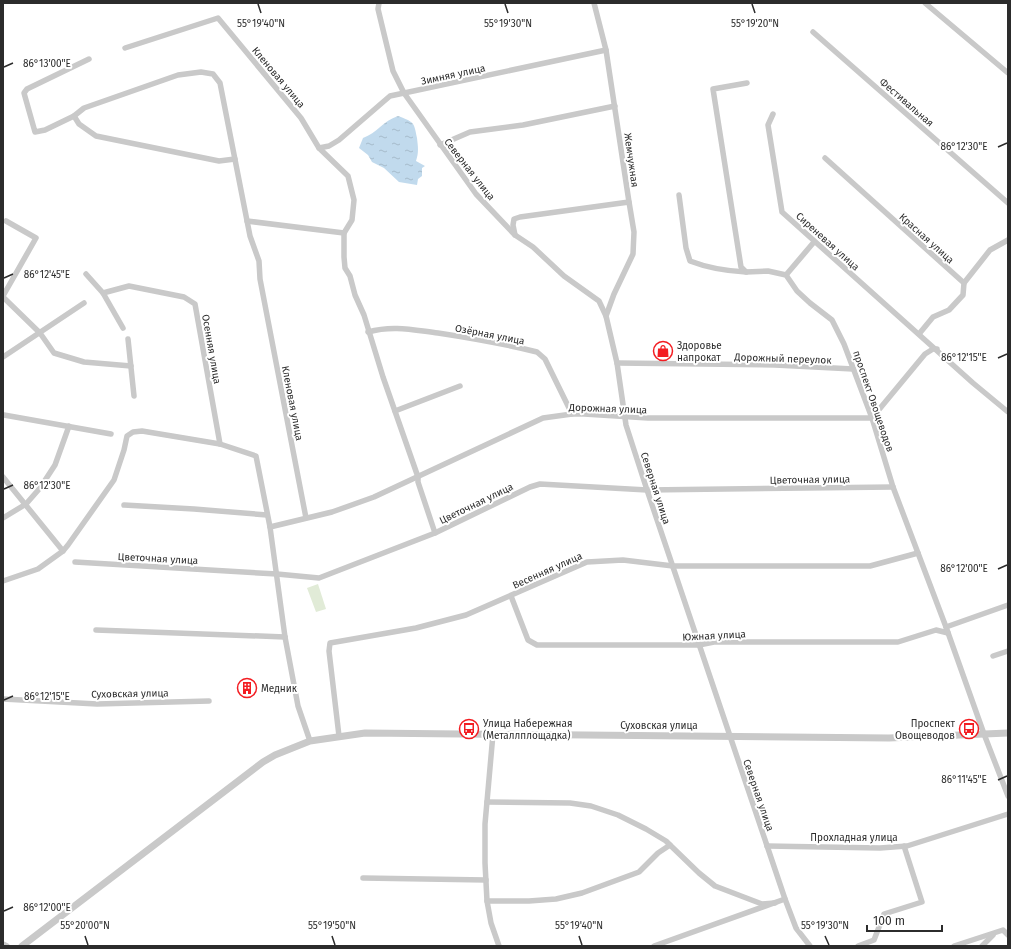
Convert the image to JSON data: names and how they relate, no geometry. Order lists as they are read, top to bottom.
{
  "streets": {
    "street": [
      "Зимняя улица",
      "Кленовая улица",
      "Фестивальная",
      "Жемчужная",
      "Северная улица",
      "Красная улица",
      "Сиреневая улица",
      "Озёрная улица",
      "Осенняя улица",
      "Дорожный переулок",
      "проспект Овощеводов",
      "Дорожная улица",
      "Цветочная улица",
      "Весенняя улица",
      "Южная улица",
      "Суховская улица",
      "Прохладная улица"
    ]
  },
  "crossings": [
    ["Зимняя улица", "Кленовая улица"],
    ["Зимняя улица", "Жемчужная"],
    ["Зимняя улица", "Северная улица"],
    ["Кленовая улица", "Озёрная улица"],
    ["Кленовая улица", "Дорожная улица"],
    ["Кленовая улица", "Цветочная улица"],
    ["Жемчужная", "Северная улица"],
    ["Северная улица", "Дорожный переулок"],
    ["Северная улица", "Дорожная улица"],
    ["Северная улица", "Цветочная улица"],
    ["Северная улица", "Весенняя улица"],
    ["Северная улица", "Южная улица"],
    ["Северная улица", "Суховская улица"],
    ["Северная улица", "Прохладная улица"],
    ["Озёрная улица", "Дорожная улица"],
    ["Дорожный переулок", "проспект Овощеводов"],
    ["проспект Овощеводов", "Дорожная улица"],
    ["проспект Овощеводов", "Цветочная улица"],
    ["проспект Овощеводов", "Весенняя улица"],
    ["проспект Овощеводов", "Южная улица"],
    ["проспект Овощеводов", "Суховская улица"],
    ["Весенняя улица", "Южная улица"],
    ["Весенняя улица", "Суховская улица"]
  ],
  "places": {
    "shop": ["Здоровье напрокат"],
    "building": ["Медник"],
    "bus stop": ["Улица Набережная (Металлплощадка)", "Проспект Овощеводов"]
  },
  "scale_bar": "100 m",
  "coordinates": [
    "55°19'30\"N",
    "55°19'40\"N",
    "55°19'20\"N",
    "86°13'00\"E",
    "86°12'30\"E",
    "86°12'45\"E",
    "86°12'15\"E",
    "86°12'00\"E",
    "86°11'45\"E",
    "55°20'00\"N",
    "55°19'50\"N"
  ]
}
